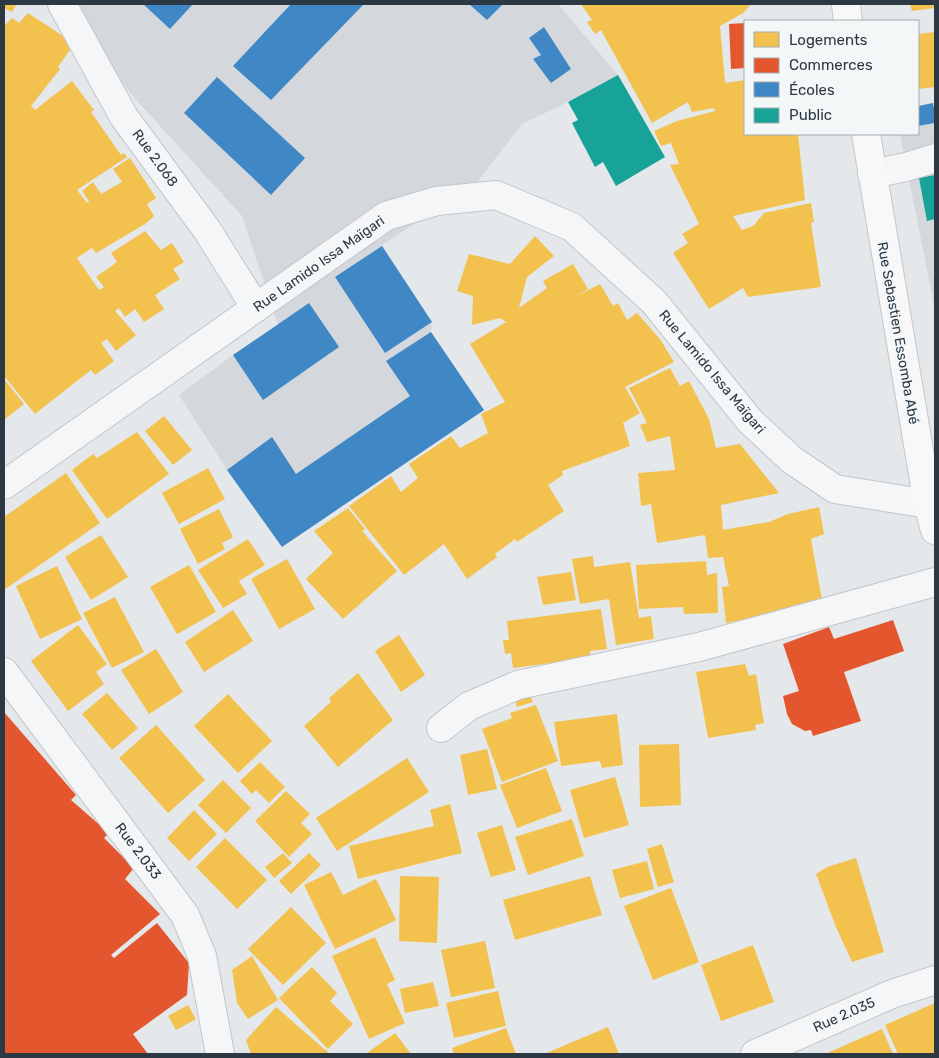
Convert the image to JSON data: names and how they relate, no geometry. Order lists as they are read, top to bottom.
{
  "streets": {
    "main road": ["Rue Sebastien Essomba Abé"],
    "street": [
      "Rue 2.068",
      "Rue Lamido Issa Maïgari",
      "Rue 2.033",
      "Rue 2.035"
    ]
  },
  "crossings": [
    ["Rue 2.068", "Rue Lamido Issa Maïgari"],
    ["Rue Lamido Issa Maïgari", "Rue Sebastien Essomba Abé"]
  ],
  "legend": [
    "Logements",
    "Commerces",
    "Écoles",
    "Public"
  ]
}
